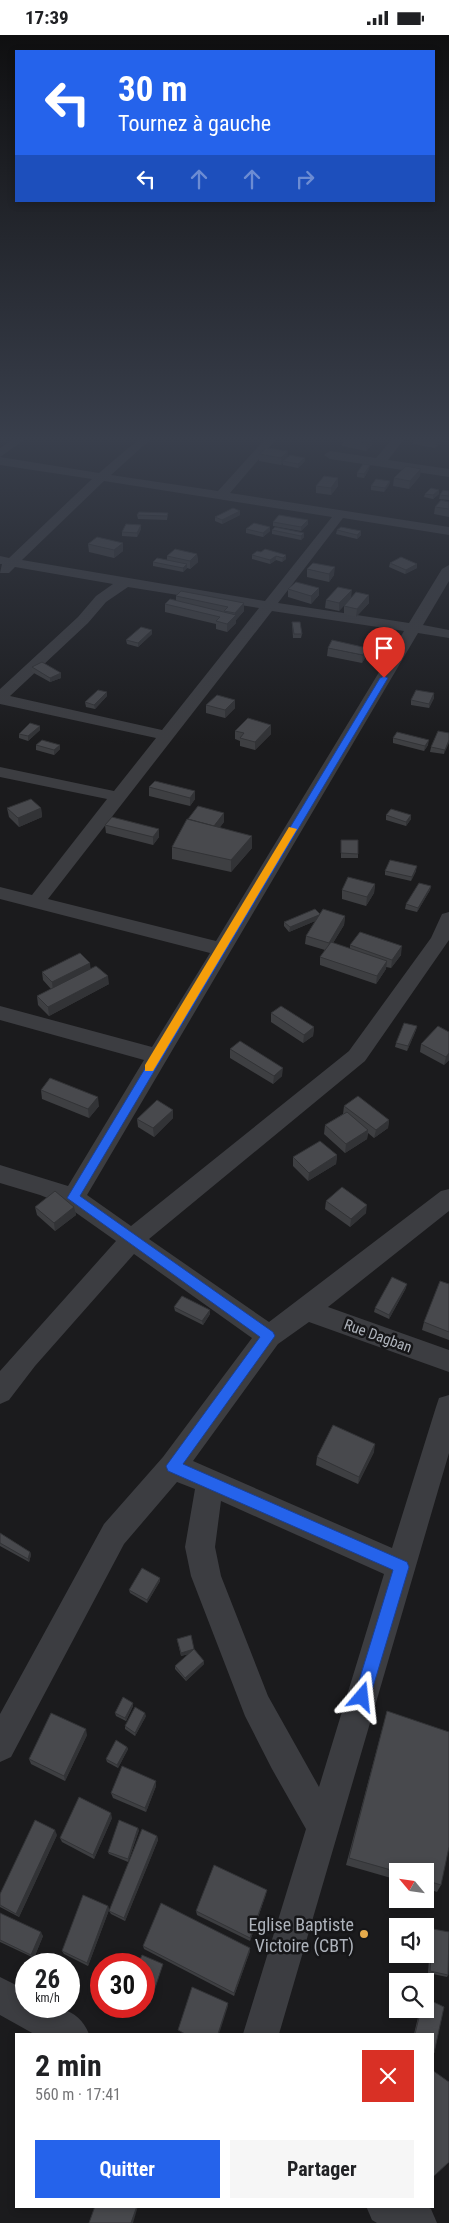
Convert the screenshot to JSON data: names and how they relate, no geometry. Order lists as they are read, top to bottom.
{
  "streets": {
    "street": ["Rue Dagban"]
  },
  "places": ["Eglise Baptiste Victoire (CBT)"],
  "north": "top left",
  "page": {
    "status": "17:39",
    "turn": ["30 m", "Tournez à gauche"],
    "speed": "26 km/h",
    "limit": "30",
    "heading": ["2 min", "560 m · 17:41"],
    "buttons": ["Quitter", "Partager"]
  }
}
